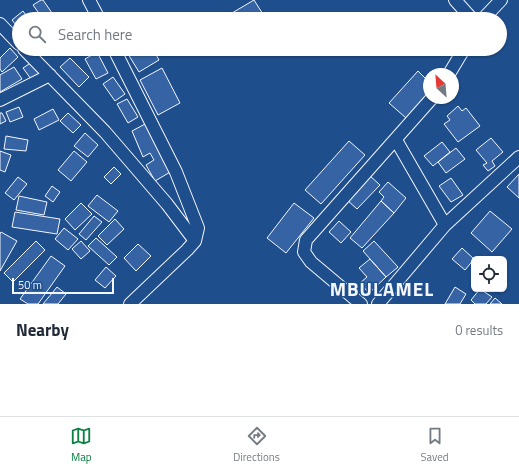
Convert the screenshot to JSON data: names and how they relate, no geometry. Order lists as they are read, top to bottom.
{
  "districts": ["MBULAMEL"],
  "scale_bar": "50 m",
  "north": "top left",
  "page": {
    "search": "Search here",
    "scale": "50 m",
    "heading": ["Nearby", "0 results"],
    "nav": ["Map", "Directions", "Saved"]
  }
}
